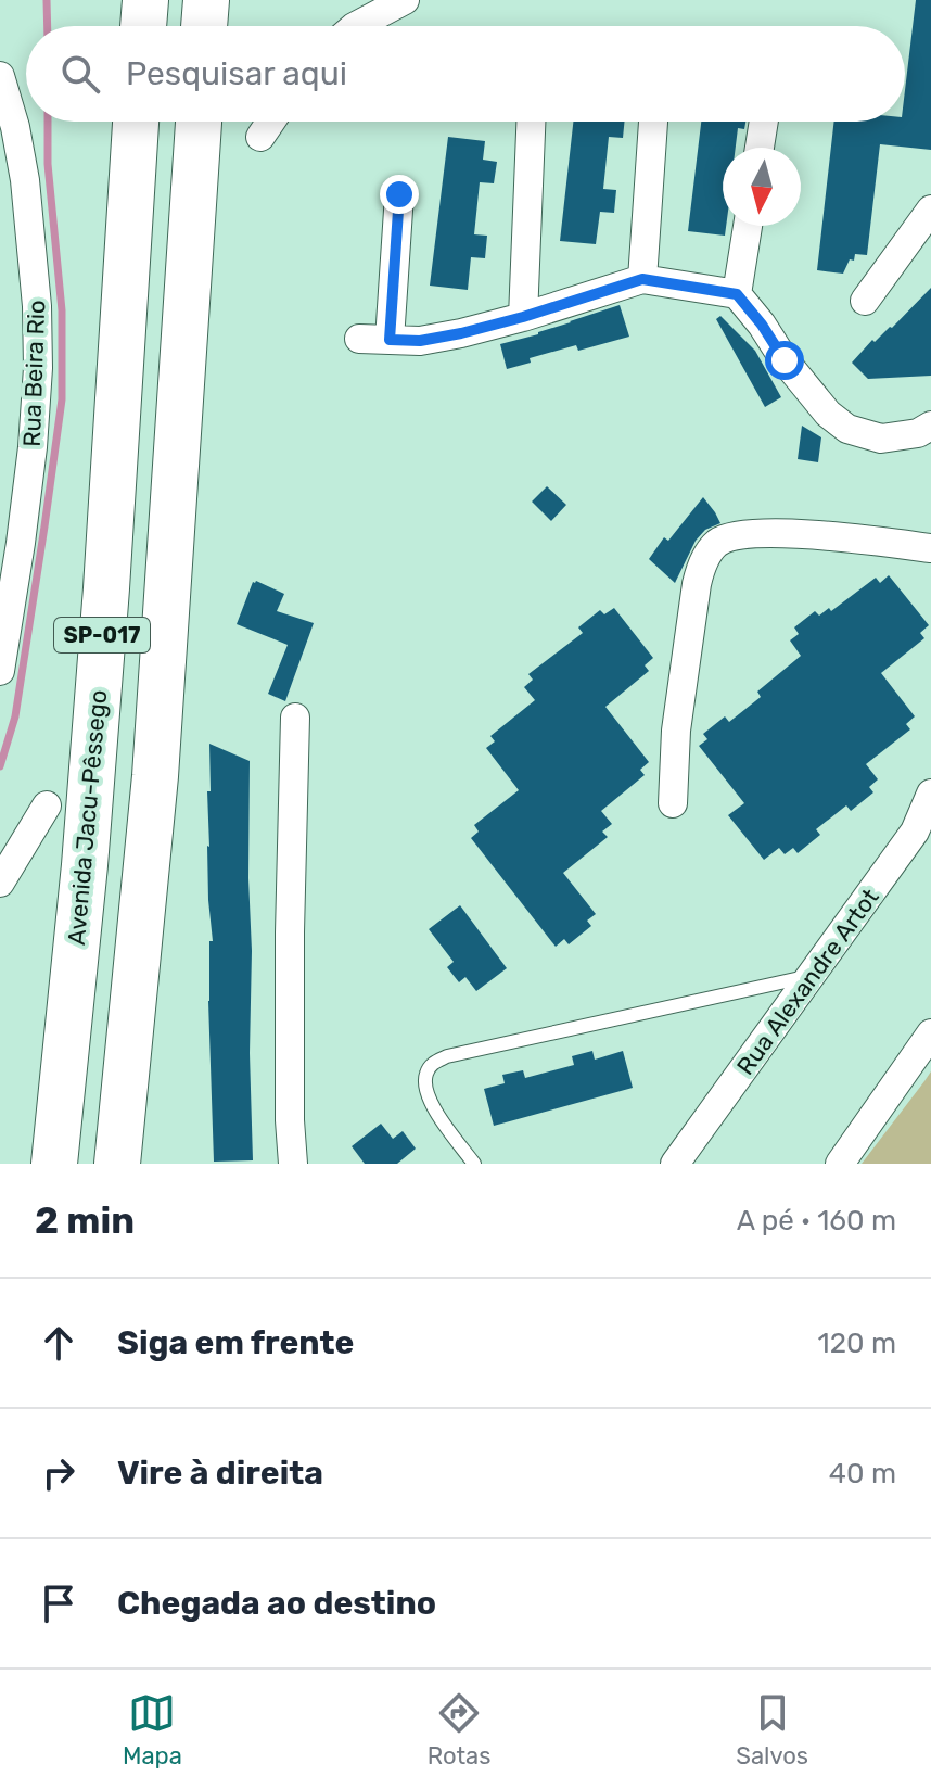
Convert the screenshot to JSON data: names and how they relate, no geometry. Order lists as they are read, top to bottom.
{
  "streets": {
    "highway": ["SP-017", "Avenida Jacu-Pêssego"],
    "street": ["Rua Beira Rio", "Rua Alexandre Artot"]
  },
  "north": "bottom",
  "page": {
    "search": "Pesquisar aqui",
    "heading": ["2 min", "A pé · 160 m"],
    "list": [
      ["Siga em frente", "120 m"],
      ["Vire à direita", "40 m"],
      "Chegada ao destino"
    ],
    "nav": ["Mapa", "Rotas", "Salvos"]
  }
}
